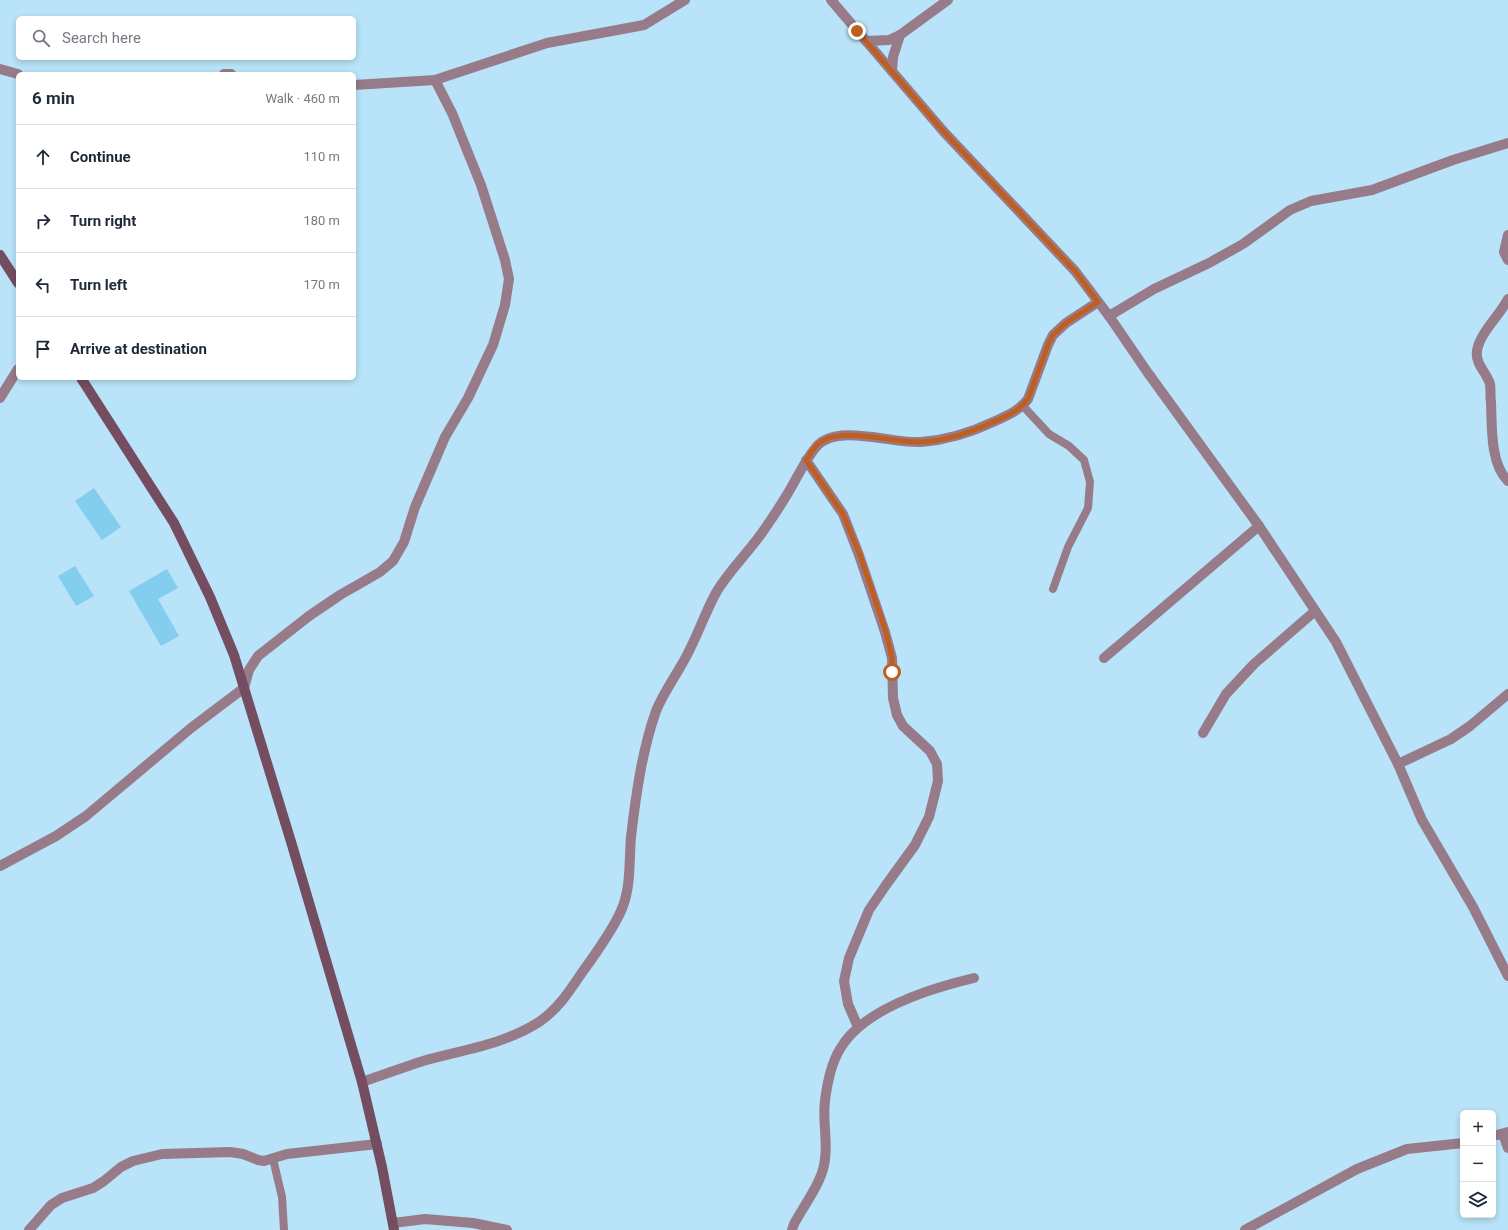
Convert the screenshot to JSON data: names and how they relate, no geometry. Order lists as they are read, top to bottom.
{
  "page": {
    "search": "Search here",
    "heading": ["6 min", "Walk · 460 m"],
    "list": [
      ["Continue", "110 m"],
      ["Turn right", "180 m"],
      ["Turn left", "170 m"],
      "Arrive at destination"
    ],
    "map_buttons": ["+", "−"]
  }
}
